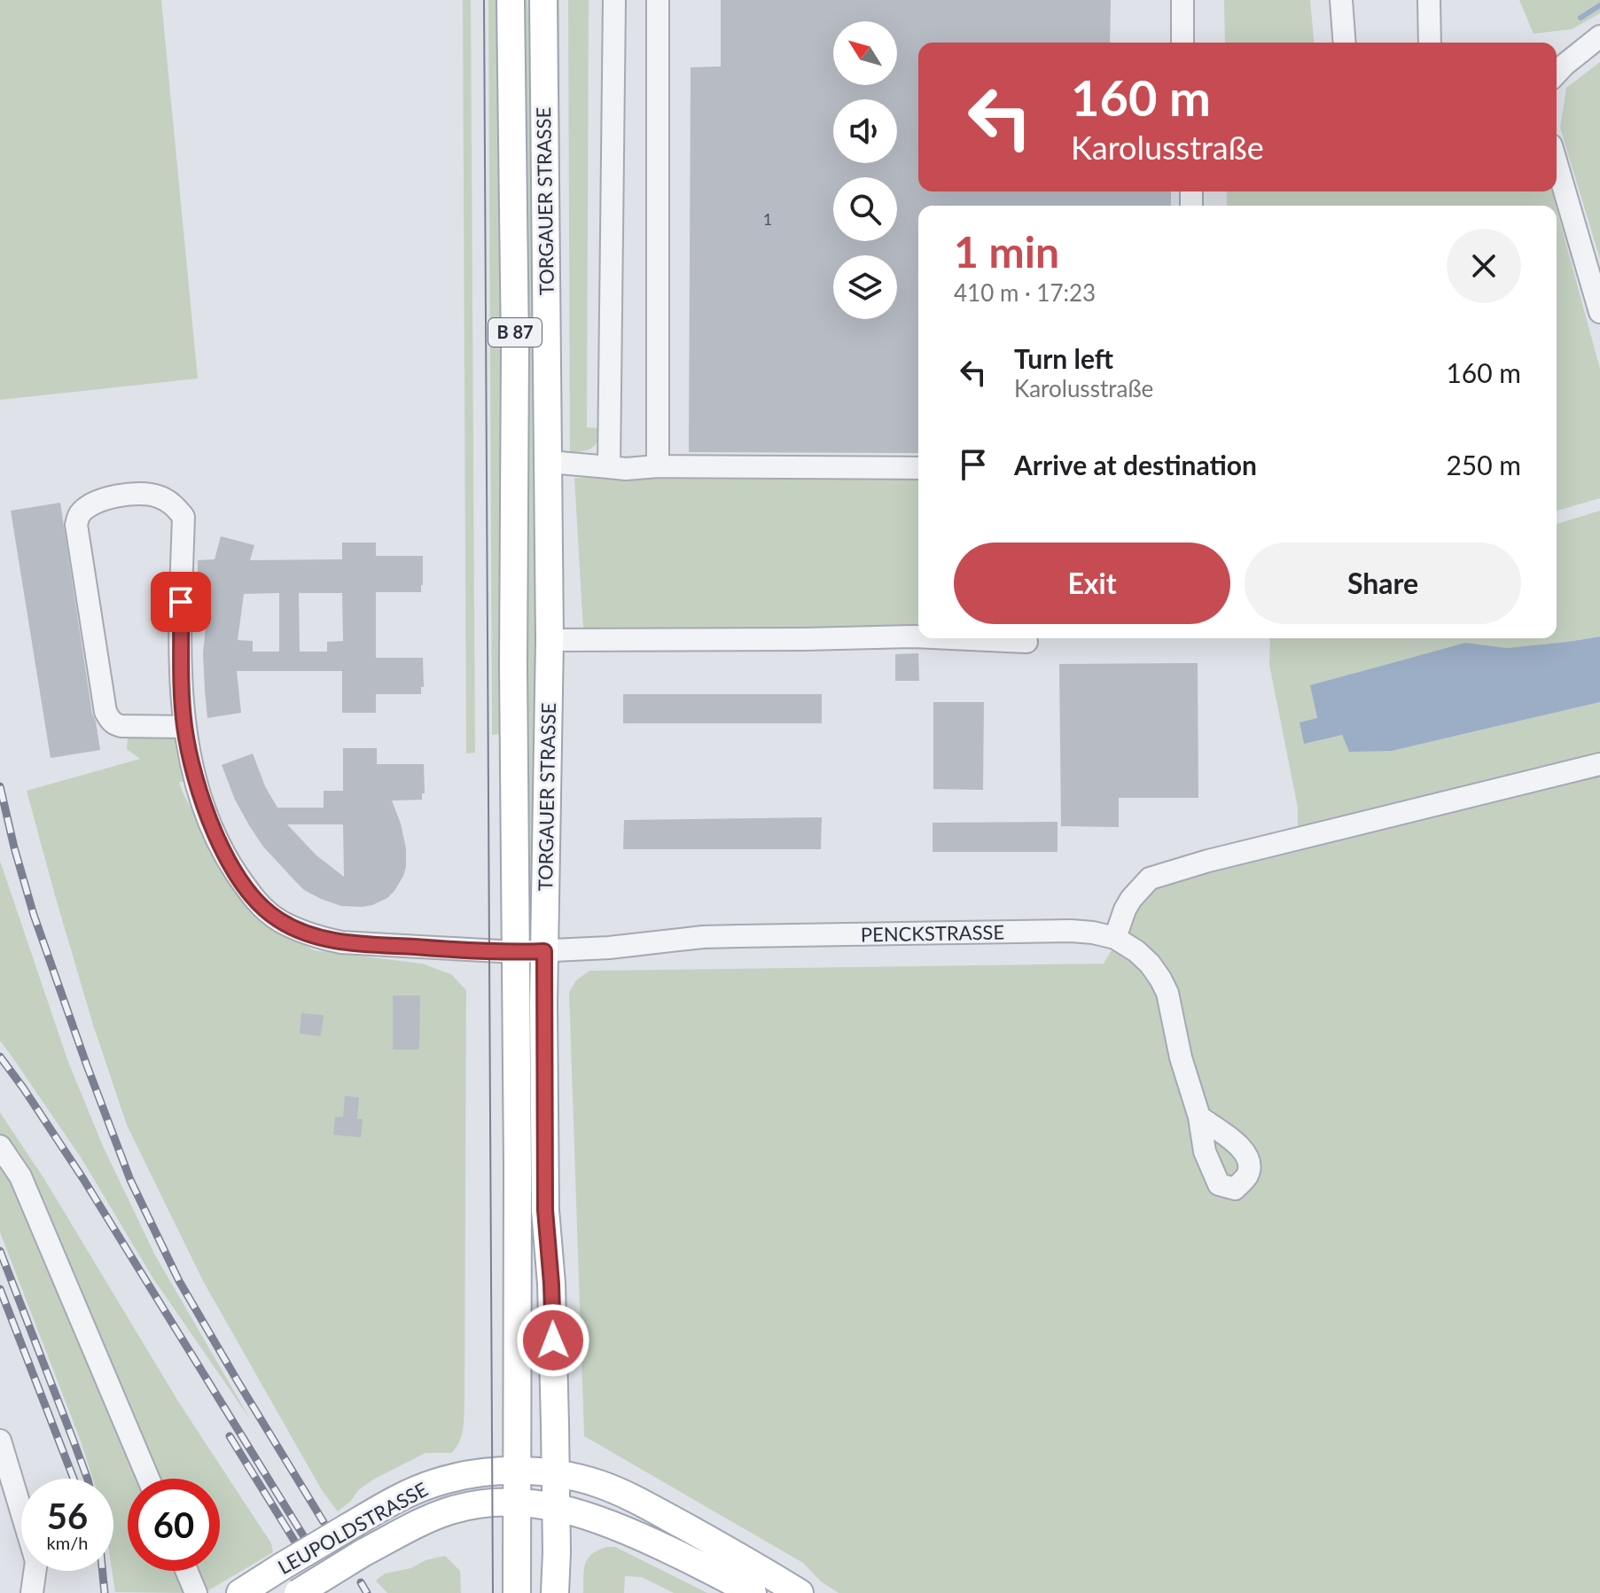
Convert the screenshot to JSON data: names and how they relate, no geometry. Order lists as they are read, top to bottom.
{
  "streets": {
    "main road": ["TORGAUER STRASSE", "B 87", "LEUPOLDSTRASSE"],
    "street": ["PENCKSTRASSE"]
  },
  "crossings": [
    ["TORGAUER STRASSE", "PENCKSTRASSE"],
    ["TORGAUER STRASSE", "LEUPOLDSTRASSE"]
  ],
  "house_numbers": ["1"],
  "north": "top left",
  "page": {
    "turn": ["160 m", "Karolusstraße"],
    "heading": ["1 min", "410 m · 17:23"],
    "list": [
      {
        "name": "Turn left",
        "note": "Karolusstraße",
        "value": "160 m"
      },
      {
        "name": "Arrive at destination",
        "value": "250 m"
      }
    ],
    "buttons": ["Exit", "Share"],
    "speed": "56 km/h",
    "limit": "60"
  }
}
